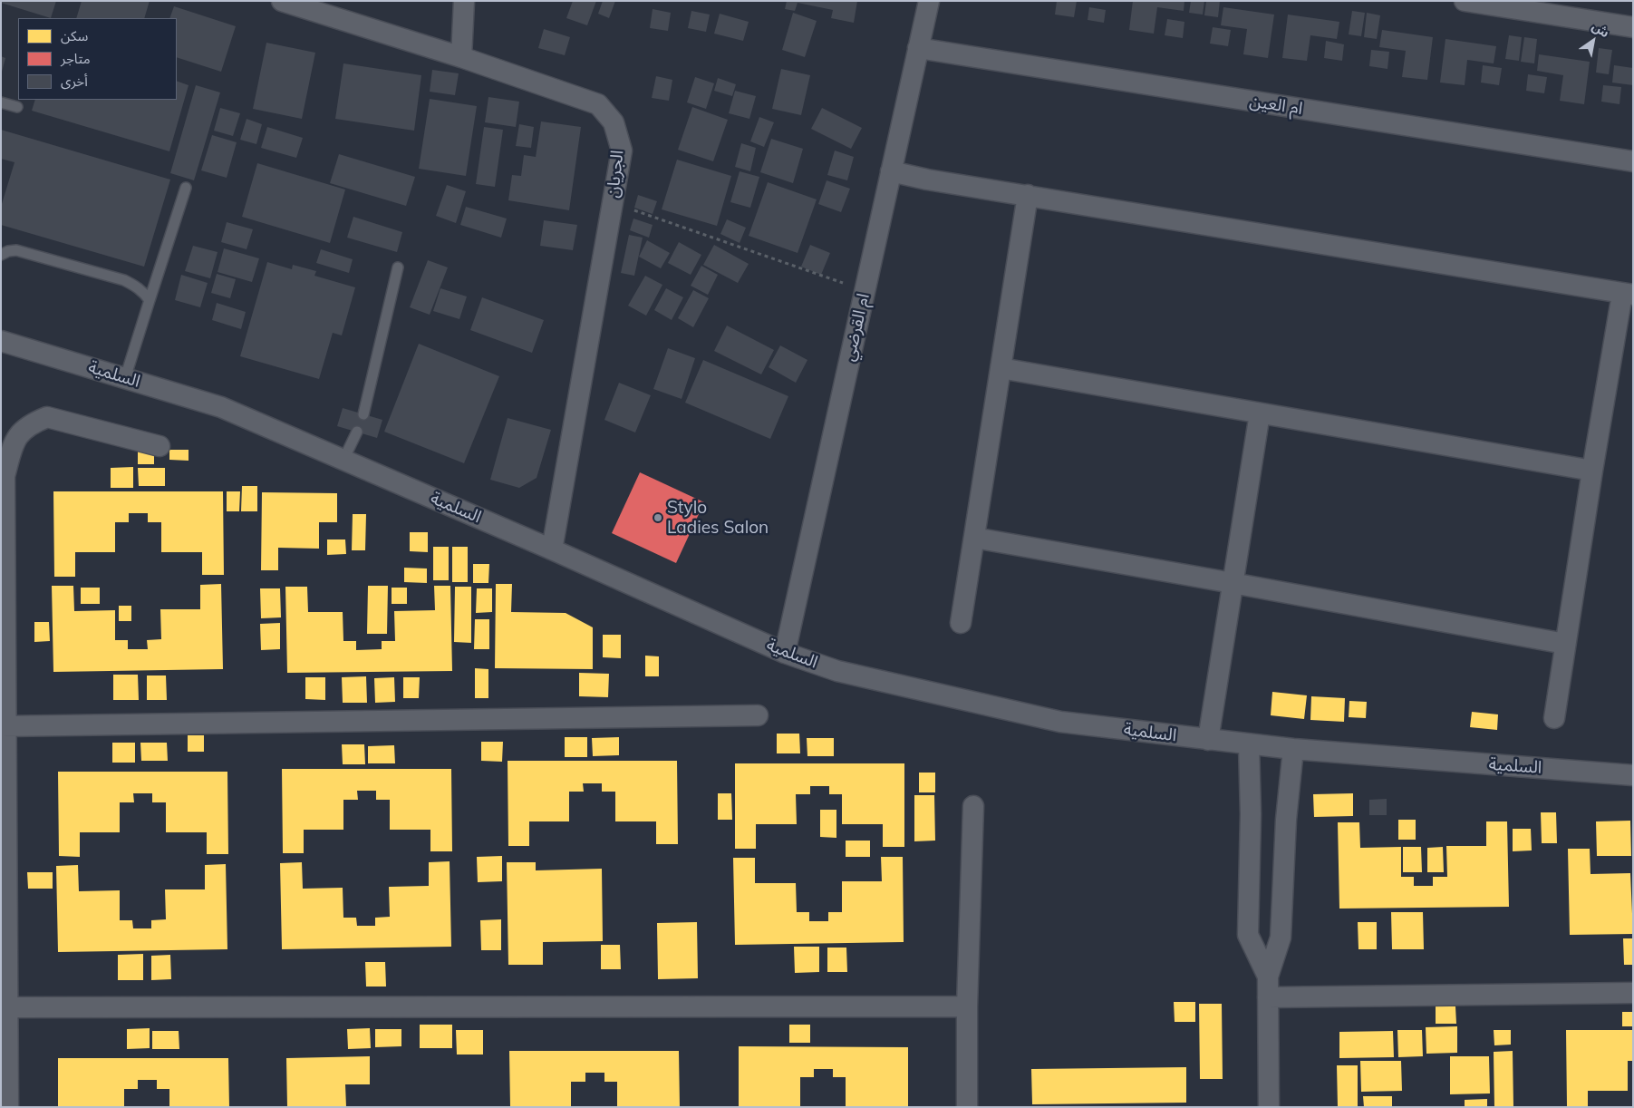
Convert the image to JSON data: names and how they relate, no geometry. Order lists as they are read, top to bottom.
{
  "streets": {
    "street": [
      "ام العين",
      "الجريان",
      "ام القرضي",
      "السلمية"
    ]
  },
  "crossings": [
    ["ام العين", "ام القرضي"],
    ["الجريان", "السلمية"],
    ["ام القرضي", "السلمية"]
  ],
  "places": ["Stylo Ladies Salon"],
  "legend": ["سكن", "متاجر", "أخرى"],
  "north": "top right"
}
